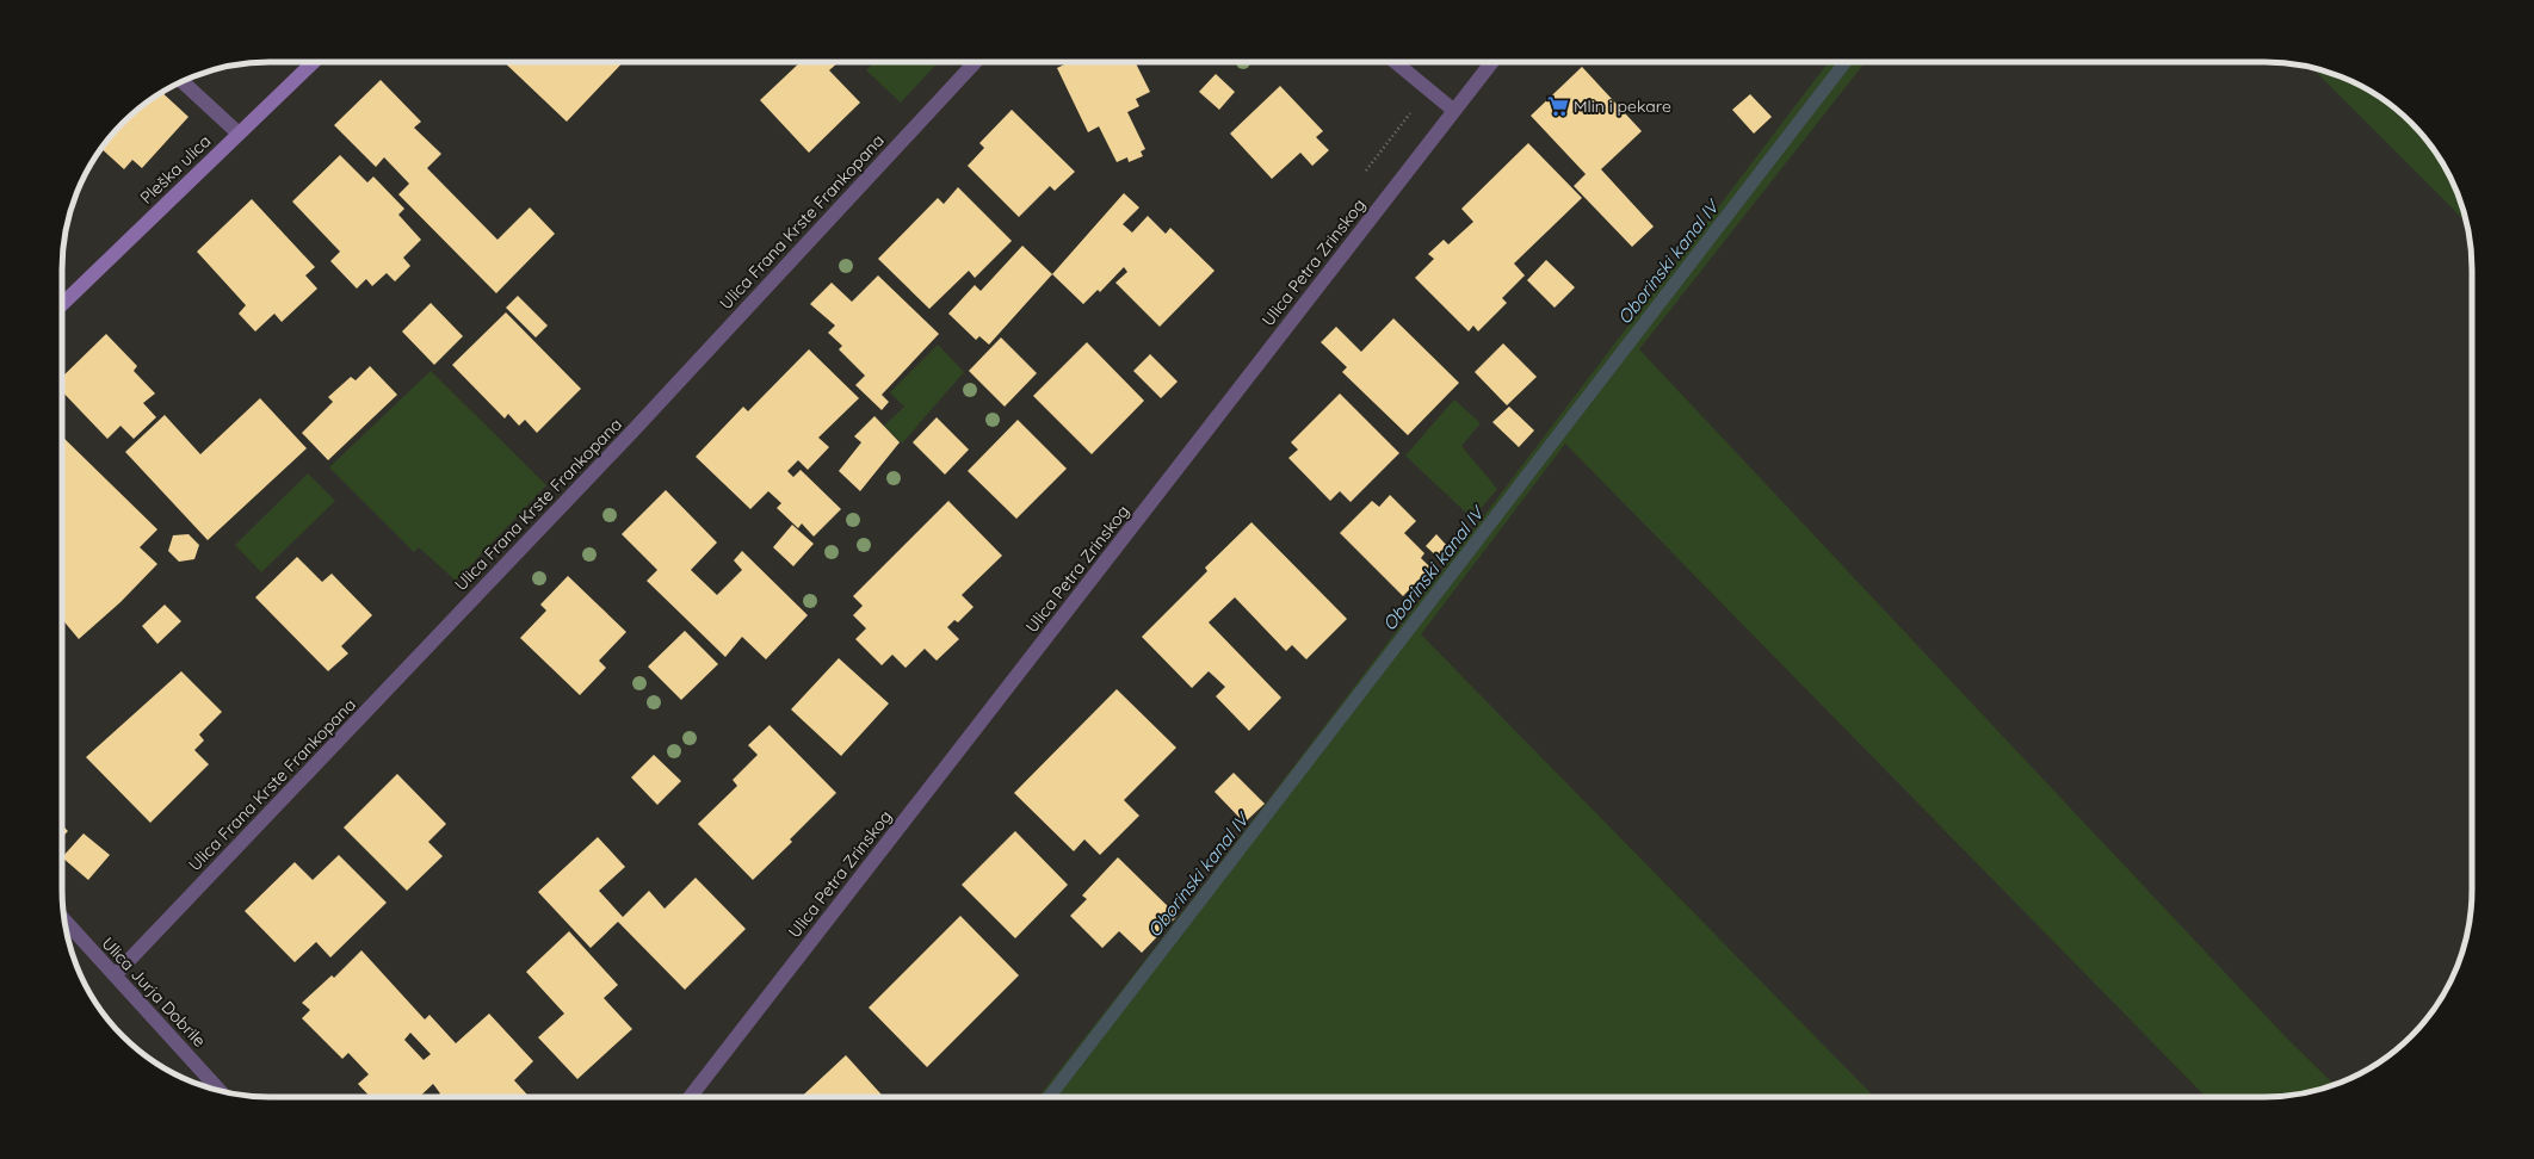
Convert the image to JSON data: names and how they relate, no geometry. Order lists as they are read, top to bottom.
{
  "streets": {
    "street": [
      "Pleška ulica",
      "Ulica Frana Krste Frankopana",
      "Ulica Petra Zrinskog",
      "Ulica Jurja Dobrile"
    ]
  },
  "crossings": [
    ["Ulica Frana Krste Frankopana", "Ulica Jurja Dobrile"]
  ],
  "water": ["Oborinski kanal IV"],
  "places": {
    "supermarket": ["Mlin i pekare"]
  }
}
